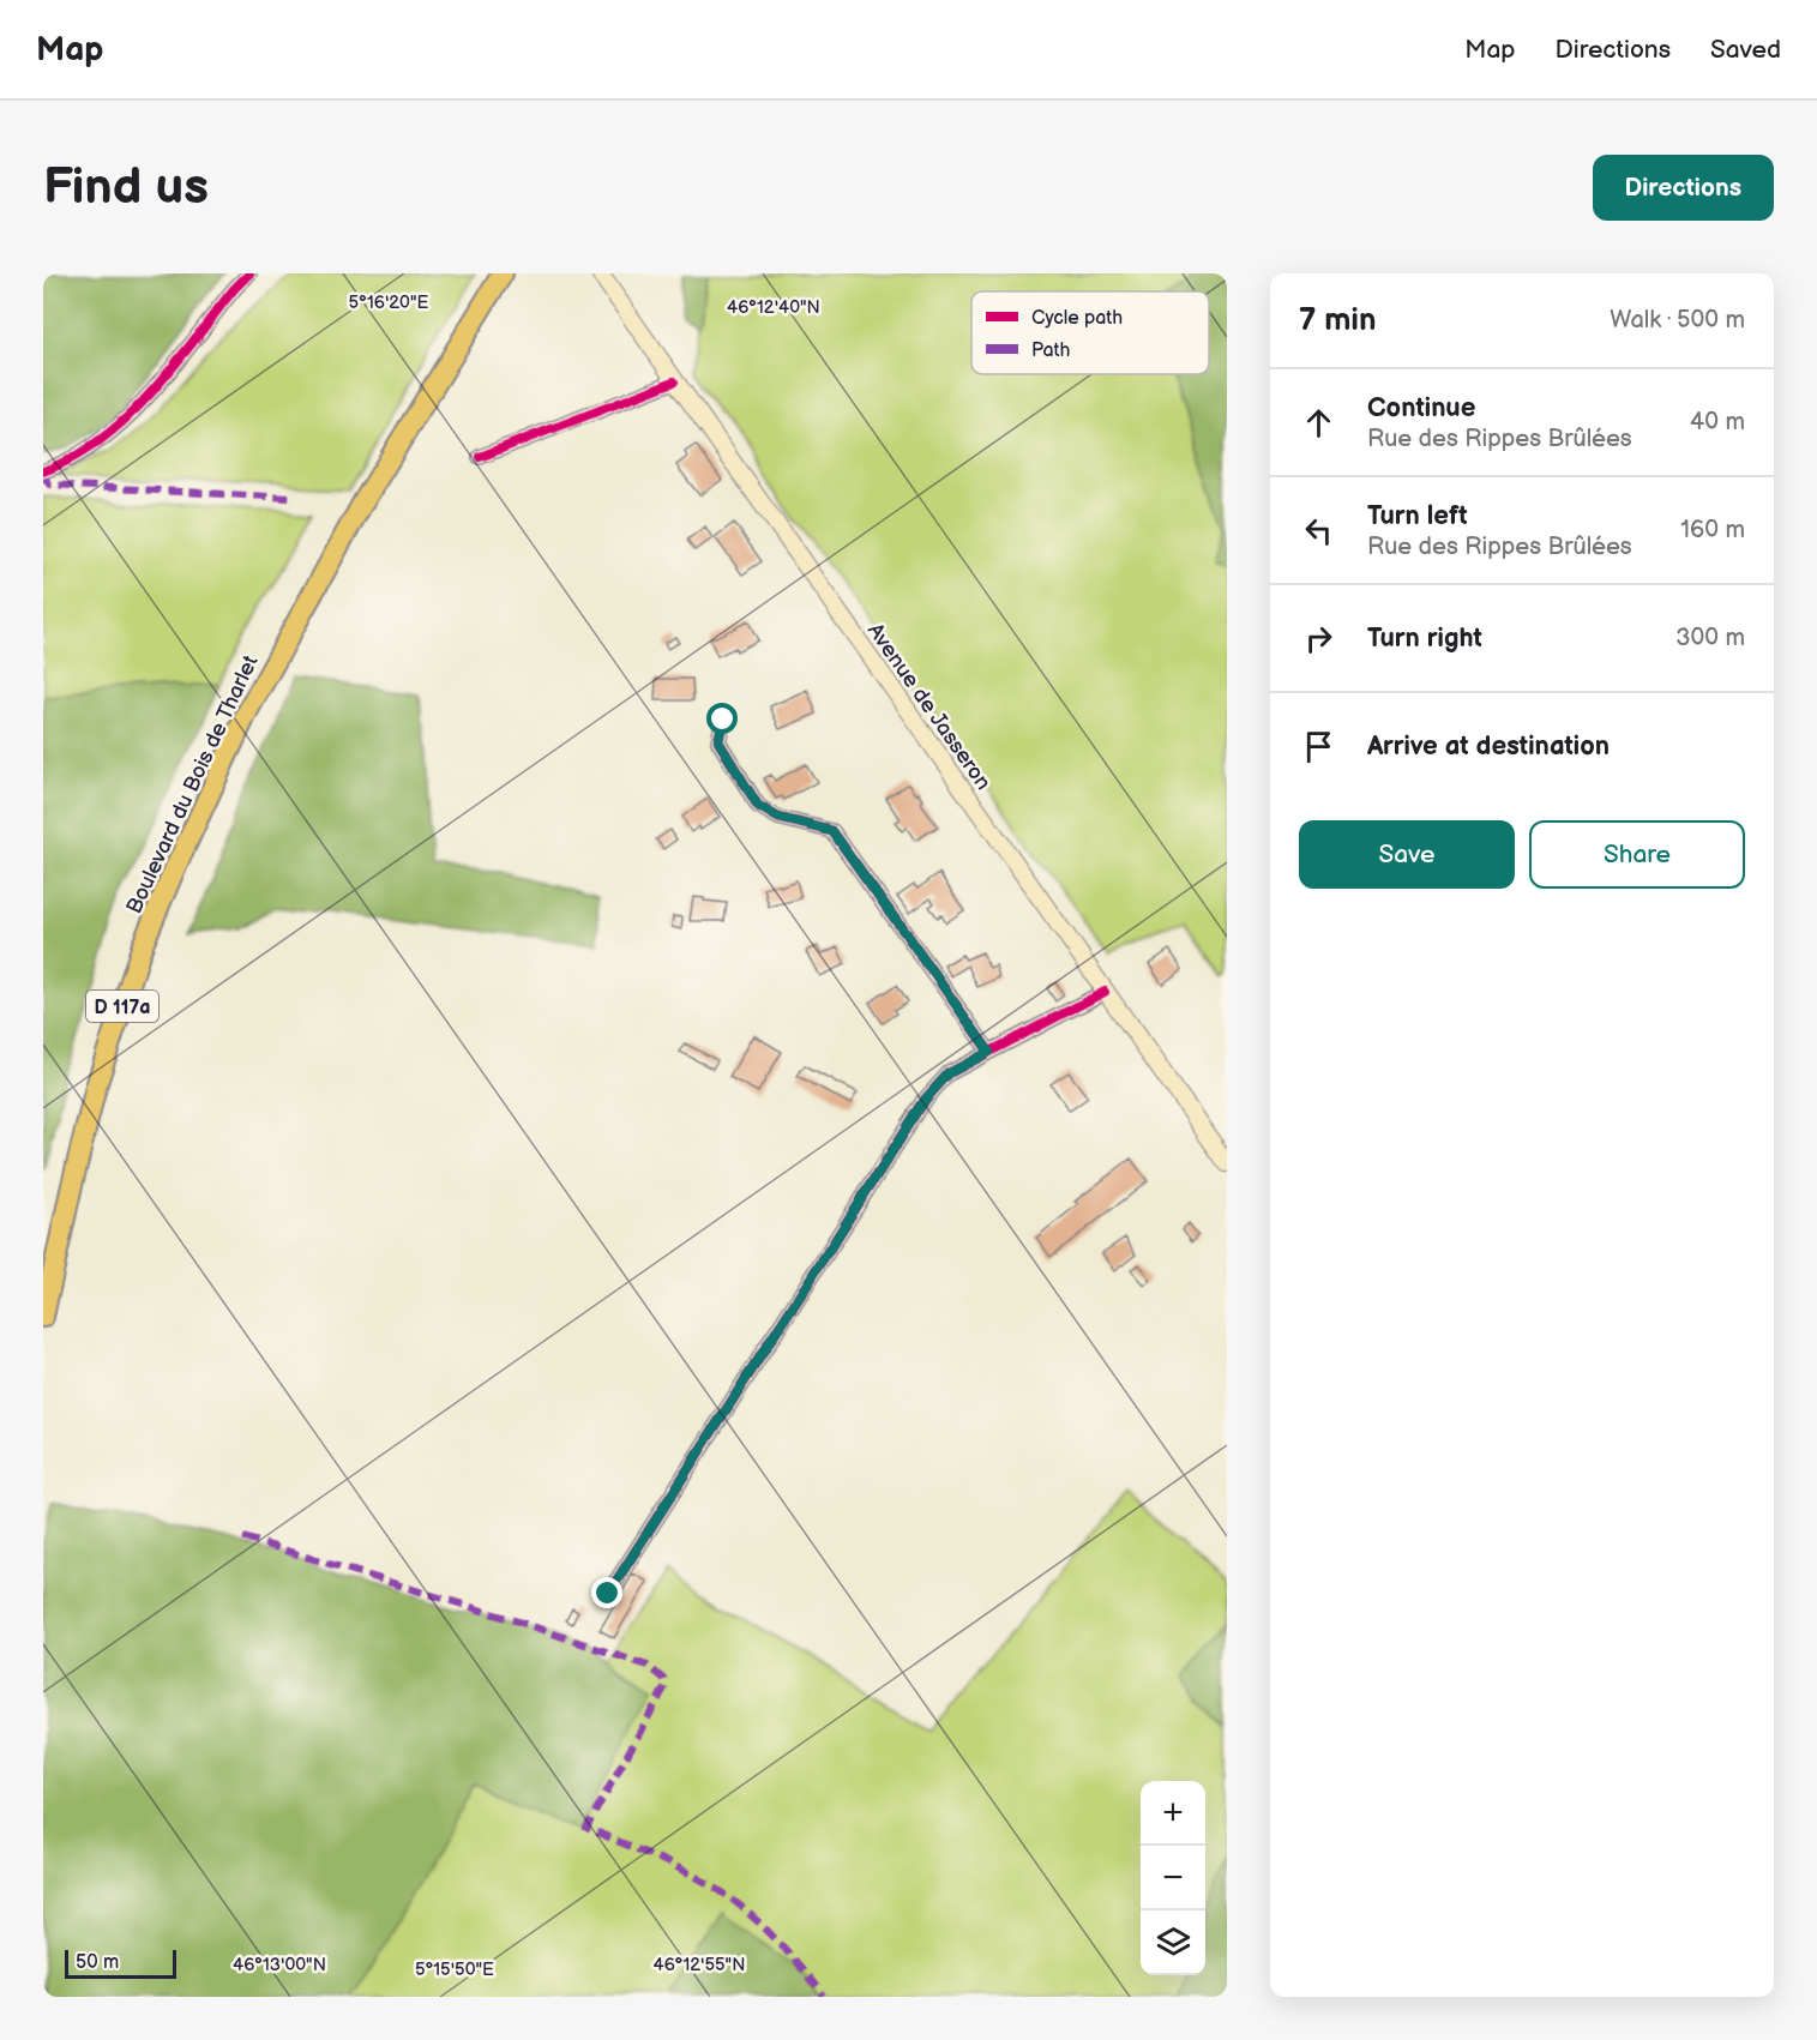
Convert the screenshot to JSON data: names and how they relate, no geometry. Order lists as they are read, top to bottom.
{
  "streets": {
    "main road": ["Avenue de Jasseron", "Boulevard du Bois de Tharlet", "D 117a"]
  },
  "legend": ["Cycle path", "Path"],
  "scale_bar": "50 m",
  "page": {
    "header": "Map",
    "nav": ["Map", "Directions", "Saved"],
    "buttons": [
      "Directions",
      ["Save", "Share"]
    ],
    "title": "Find us",
    "heading": ["7 min", "Walk · 500 m"],
    "list": [
      ["Continue", "Rue des Rippes Brûlées", "40 m"],
      ["Turn left", "Rue des Rippes Brûlées", "160 m"],
      ["Turn right", "300 m"],
      "Arrive at destination"
    ],
    "map_buttons": ["+", "−"],
    "scale": "50 m"
  },
  "coordinates": [
    "5°16'20\"E",
    "46°12'40\"N",
    "46°13'00\"N",
    "46°12'55\"N",
    "5°15'50\"E"
  ]
}
